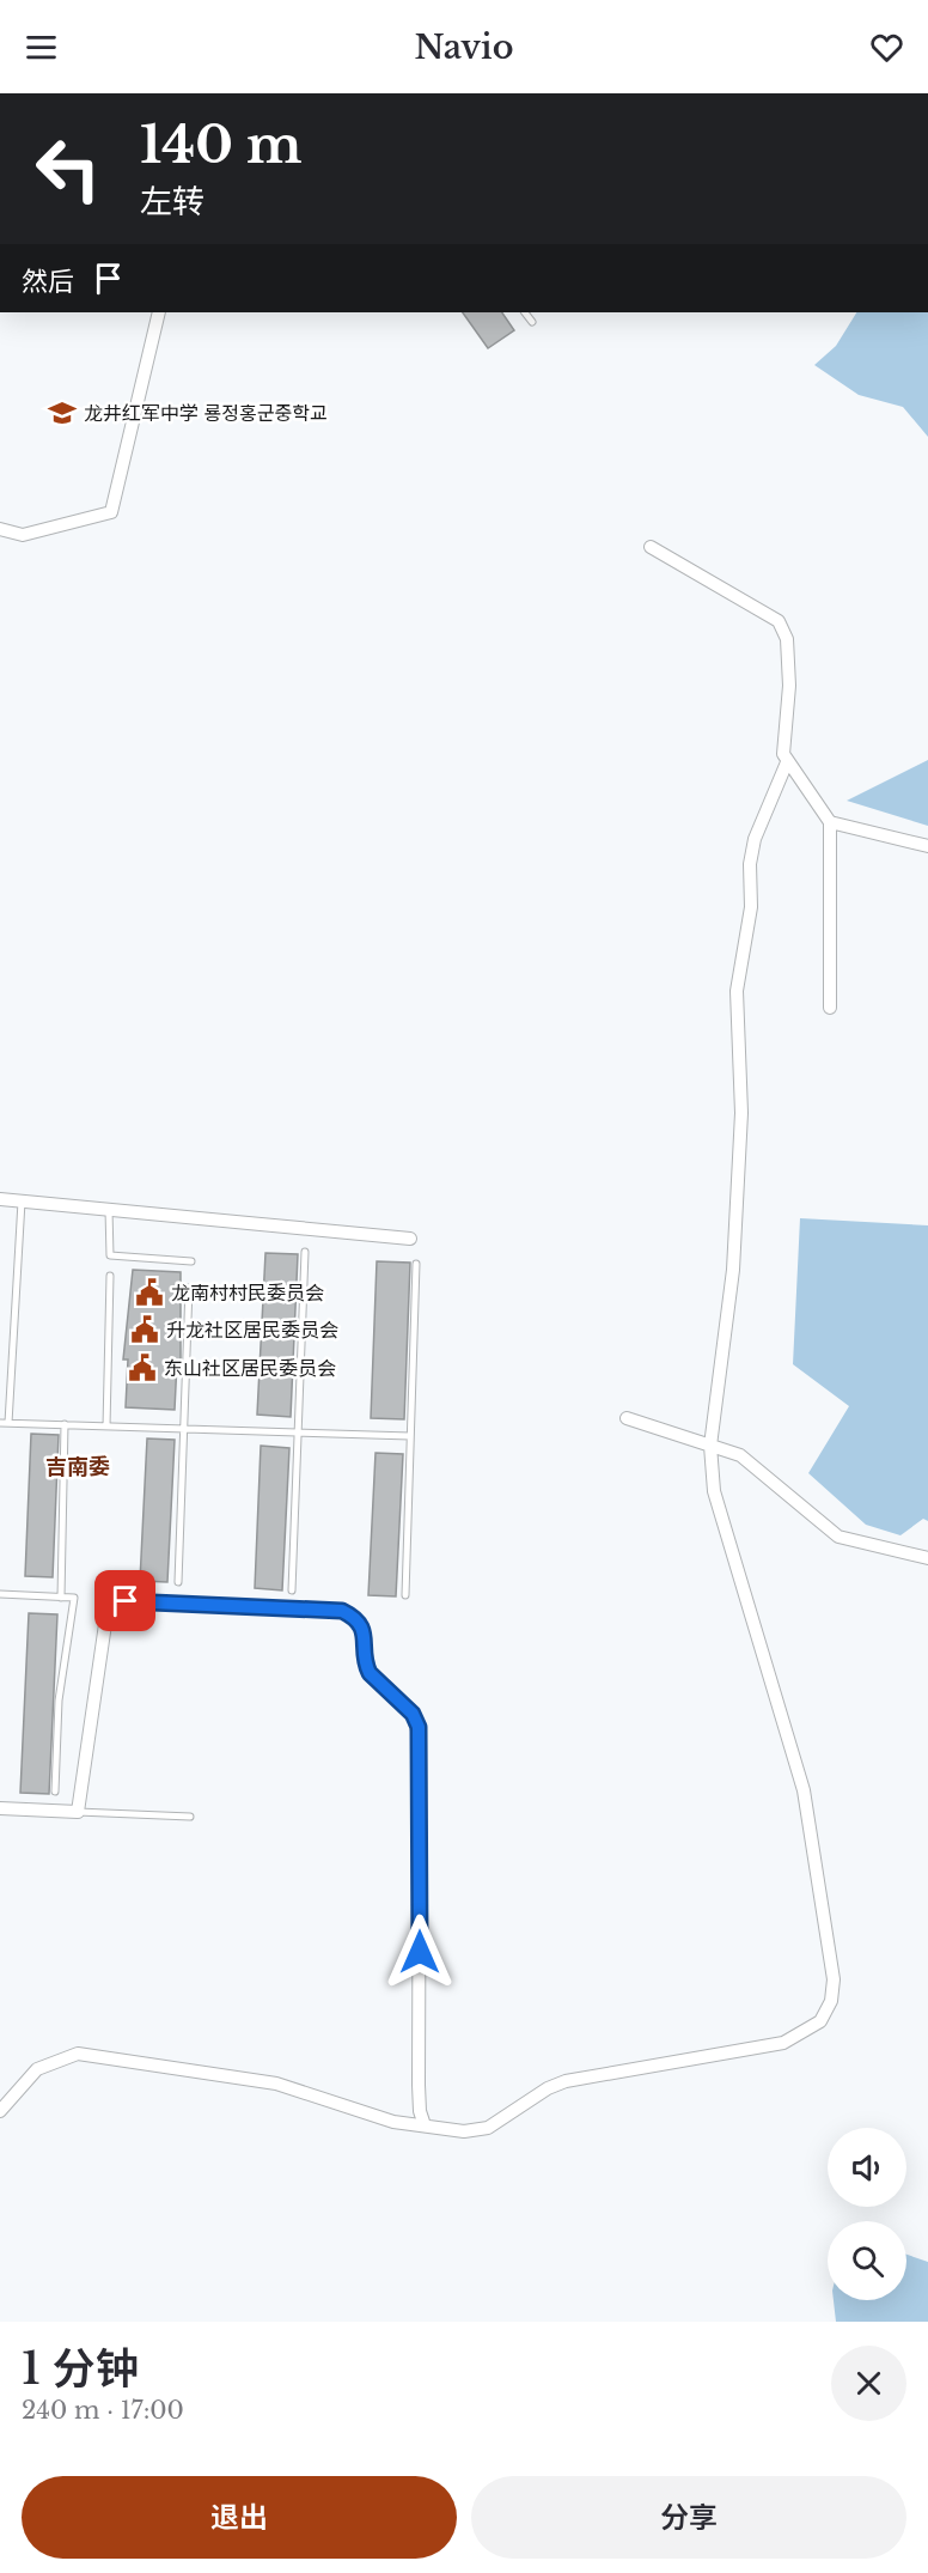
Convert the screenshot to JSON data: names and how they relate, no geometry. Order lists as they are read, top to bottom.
{
  "districts": ["吉南委"],
  "places": {
    "school or university": ["龙井红军中学 룡정홍군중학교"],
    "public building": ["龙南村村民委员会", "升龙社区居民委员会", "东山社区居民委员会"]
  },
  "page": {
    "header": "Navio",
    "turn": ["140 m", "左转"],
    "then": "然后",
    "heading": ["1 分钟", "240 m · 17:00"],
    "buttons": ["退出", "分享"]
  }
}
